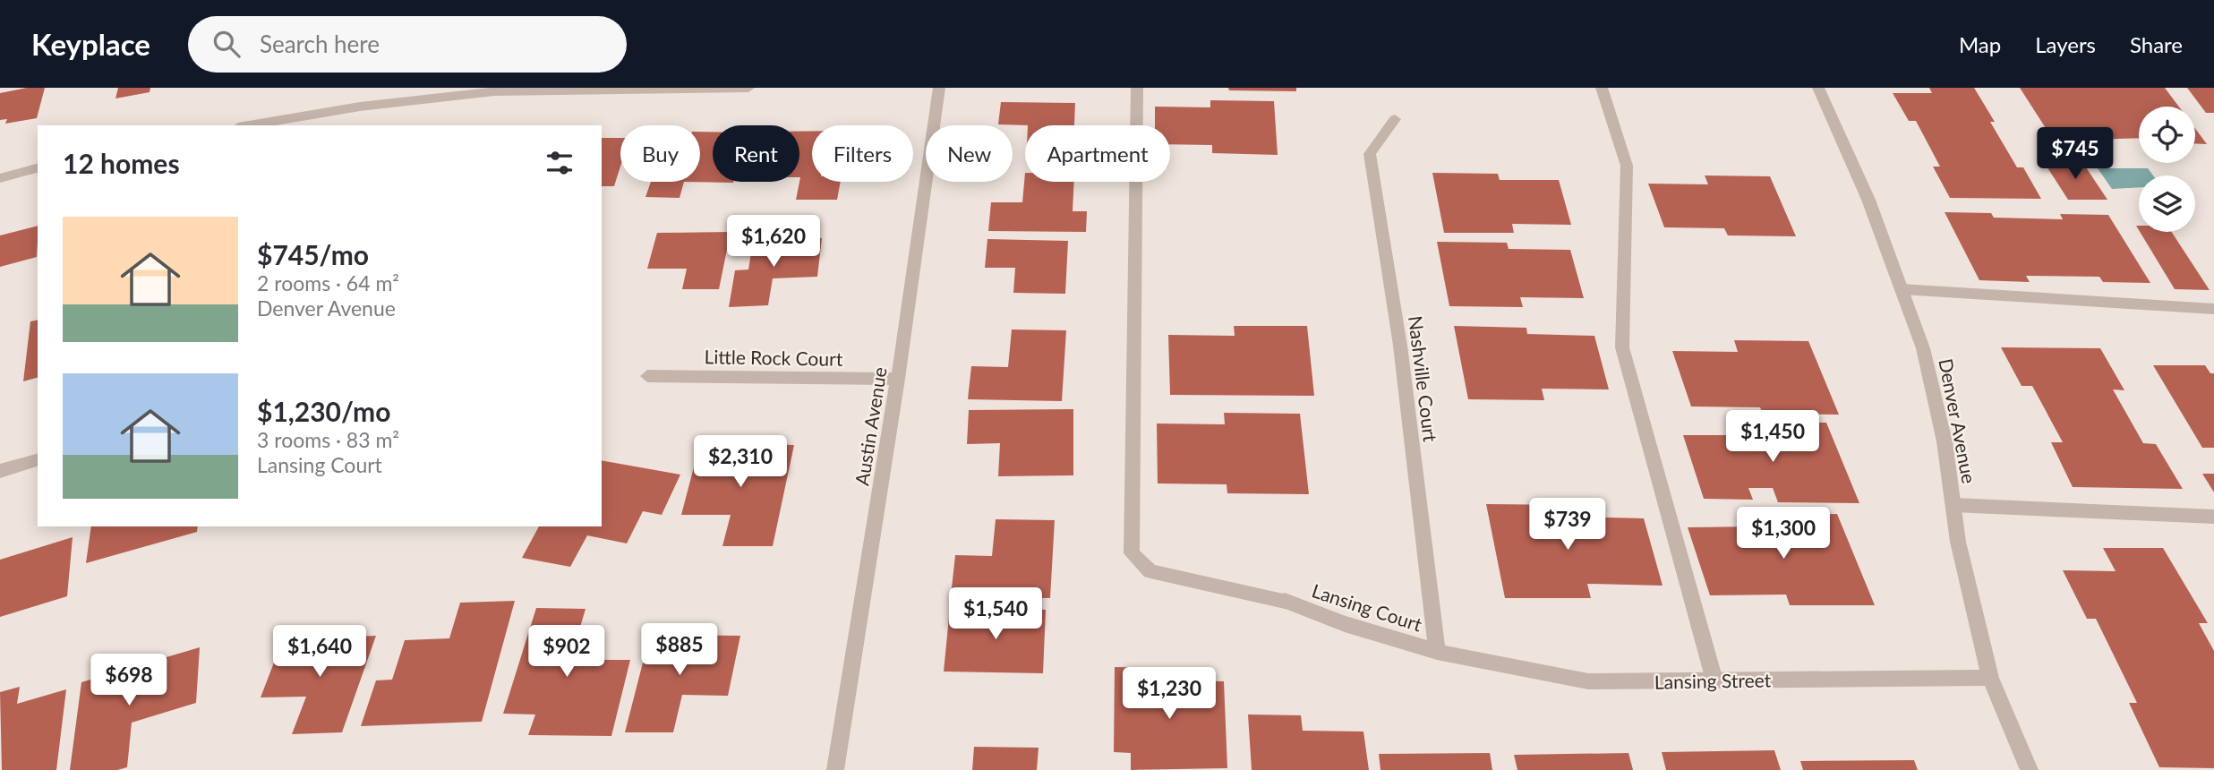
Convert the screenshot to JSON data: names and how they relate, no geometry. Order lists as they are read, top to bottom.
{
  "streets": {
    "street": [
      "Little Rock Court",
      "Nashville Court",
      "Denver Avenue",
      "Austin Avenue",
      "Lansing Court",
      "Lansing Street"
    ]
  },
  "crossings": [
    ["Little Rock Court", "Austin Avenue"],
    ["Nashville Court", "Lansing Court"],
    ["Nashville Court", "Lansing Street"],
    ["Denver Avenue", "Lansing Street"],
    ["Lansing Court", "Lansing Street"]
  ],
  "page": {
    "header": "Keyplace",
    "search": "Search here",
    "nav": ["Map", "Layers", "Share"],
    "chip": [
      "Buy",
      "Rent",
      "Filters",
      "New",
      "Apartment"
    ],
    "heading": "12 homes",
    "price": [
      "$745",
      "$1,620",
      "$1,450",
      "$2,310",
      "$739",
      "$1,300",
      "$1,540",
      "$885",
      "$1,640",
      "$902",
      "$698",
      "$1,230"
    ],
    "list": [
      {
        "name": "$745/mo",
        "note": "2 rooms · 64 m² · Denver Avenue"
      },
      {
        "name": "$1,230/mo",
        "note": "3 rooms · 83 m² · Lansing Court"
      }
    ]
  }
}
